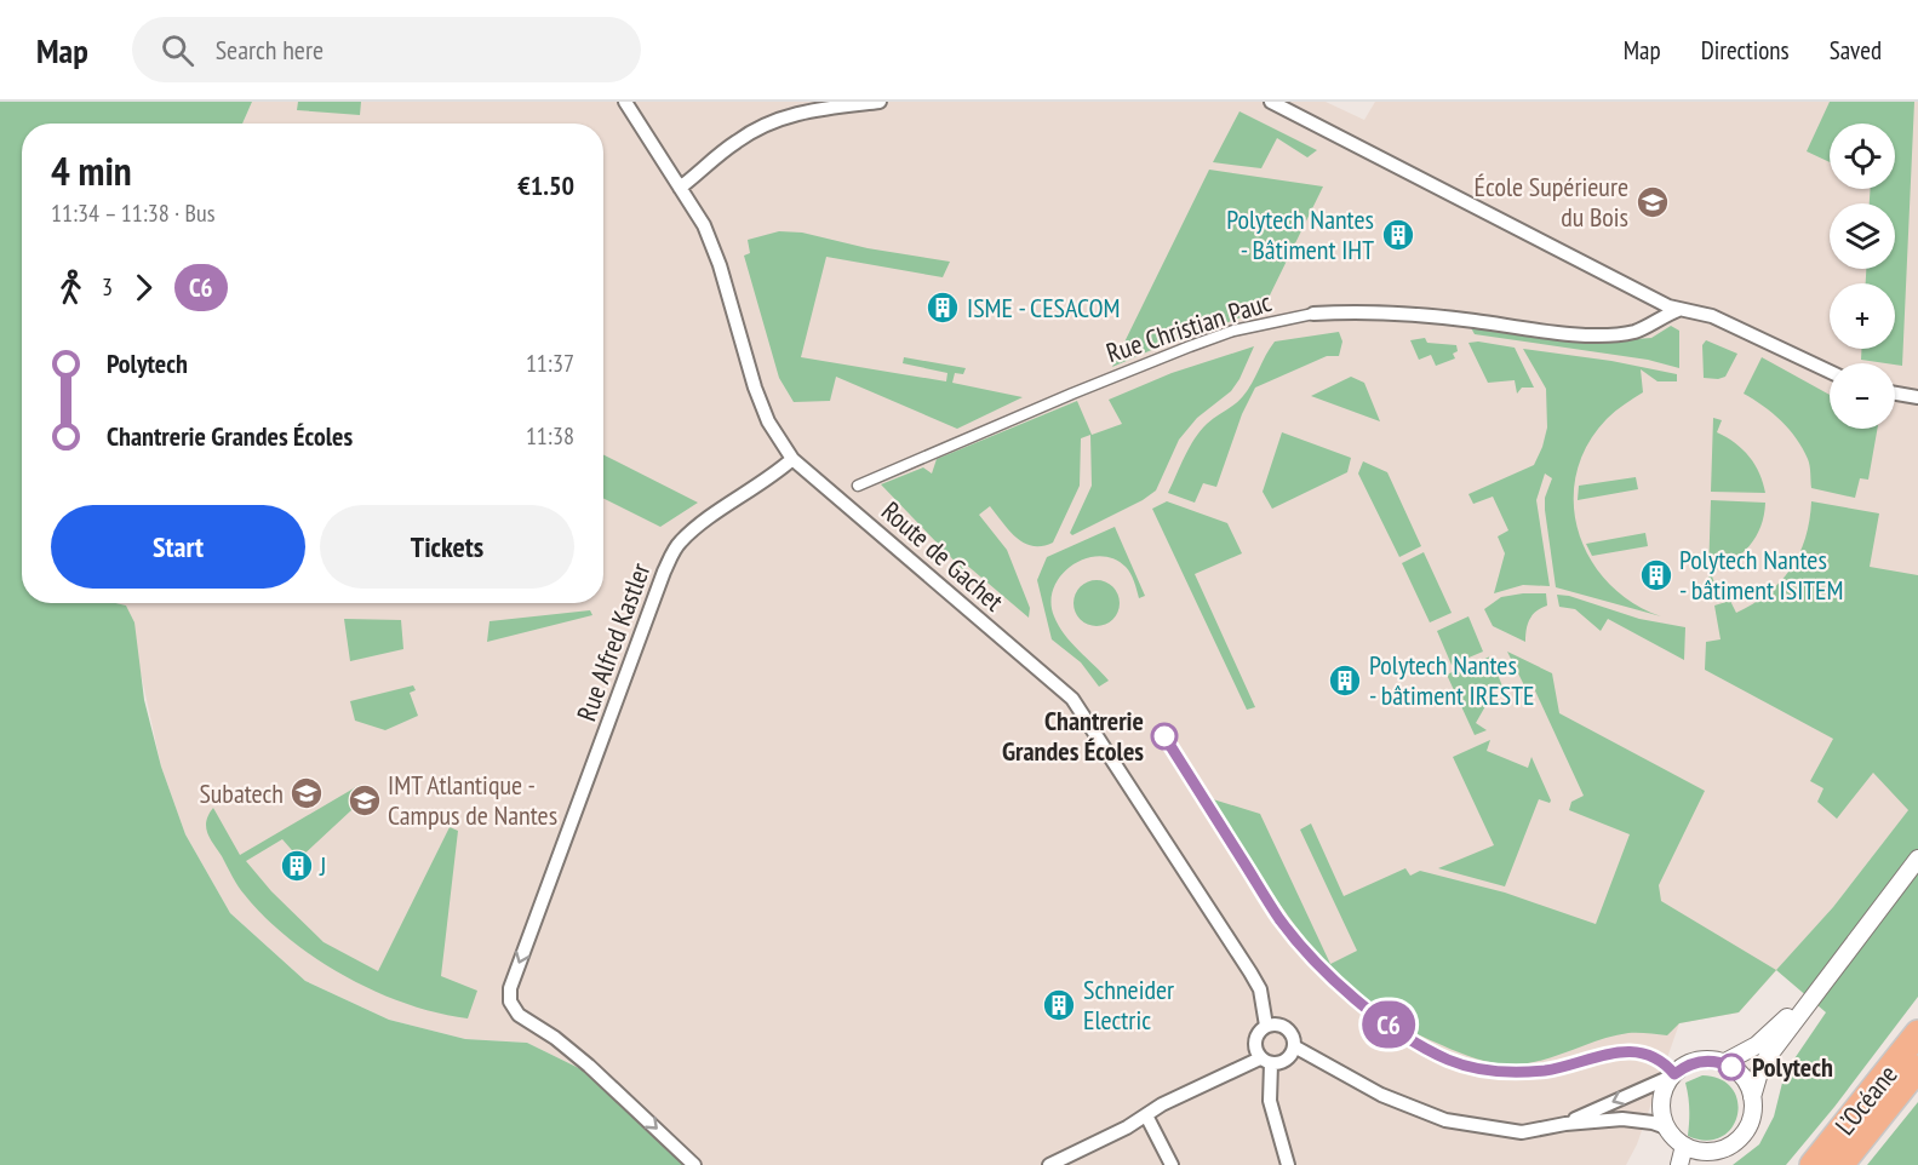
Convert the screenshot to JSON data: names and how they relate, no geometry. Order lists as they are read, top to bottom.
{
  "streets": {
    "highway": ["L’Océane"],
    "street": ["Rue Christian Pauc", "Route de Gachet", "Rue Alfred Kastler"]
  },
  "crossings": [
    ["Route de Gachet", "Rue Alfred Kastler"]
  ],
  "one_way": ["Rue Alfred Kastler"],
  "places": {
    "school or university": ["École Supérieure du Bois", "Subatech", "IMT Atlantique - Campus de Nantes"],
    "building": [
      "Polytech Nantes - Bâtiment IHT",
      "ISME - CESACOM",
      "Polytech Nantes - bâtiment ISITEM",
      "Polytech Nantes - bâtiment IRESTE",
      "J",
      "Schneider Electric"
    ],
    "other": ["Chantrerie Grandes Écoles", "Polytech"]
  },
  "lines": ["bus line C6"],
  "page": {
    "header": "Map",
    "search": "Search here",
    "nav": ["Map", "Directions", "Saved"],
    "on_map": "C6",
    "map_buttons": ["+", "−"],
    "heading": ["4 min", "11:34 – 11:38 · Bus", "€1.50"],
    "legs": ["3", "C6"],
    "list": [
      {
        "name": "Polytech",
        "value": "11:37"
      },
      {
        "name": "Chantrerie Grandes Écoles",
        "value": "11:38"
      }
    ],
    "buttons": ["Start", "Tickets"]
  }
}
